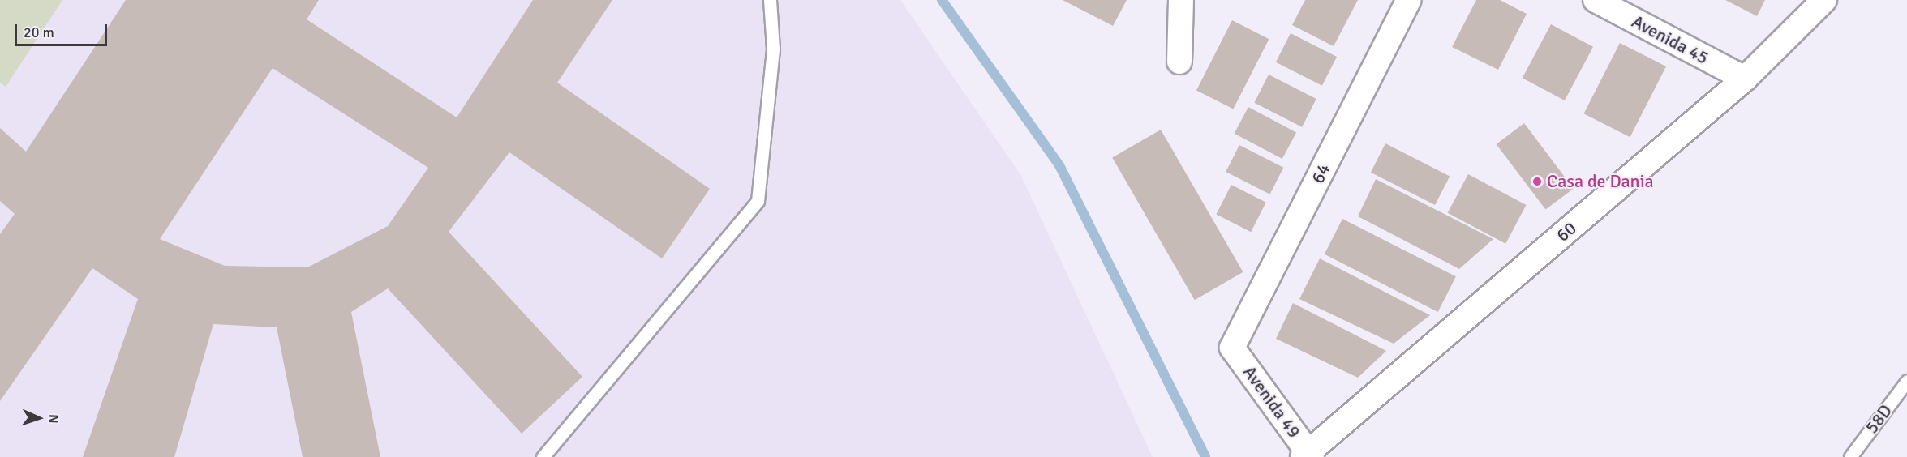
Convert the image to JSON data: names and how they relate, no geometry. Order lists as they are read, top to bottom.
{
  "streets": {
    "street": [
      "Avenida 45",
      "64",
      "60",
      "Avenida 49"
    ],
    "lane": ["58D"]
  },
  "crossings": [
    ["Avenida 45", "60"],
    ["64", "Avenida 49"],
    ["60", "Avenida 49"]
  ],
  "places": ["Casa de Dania"],
  "scale_bar": "20 m",
  "north": "right"
}
